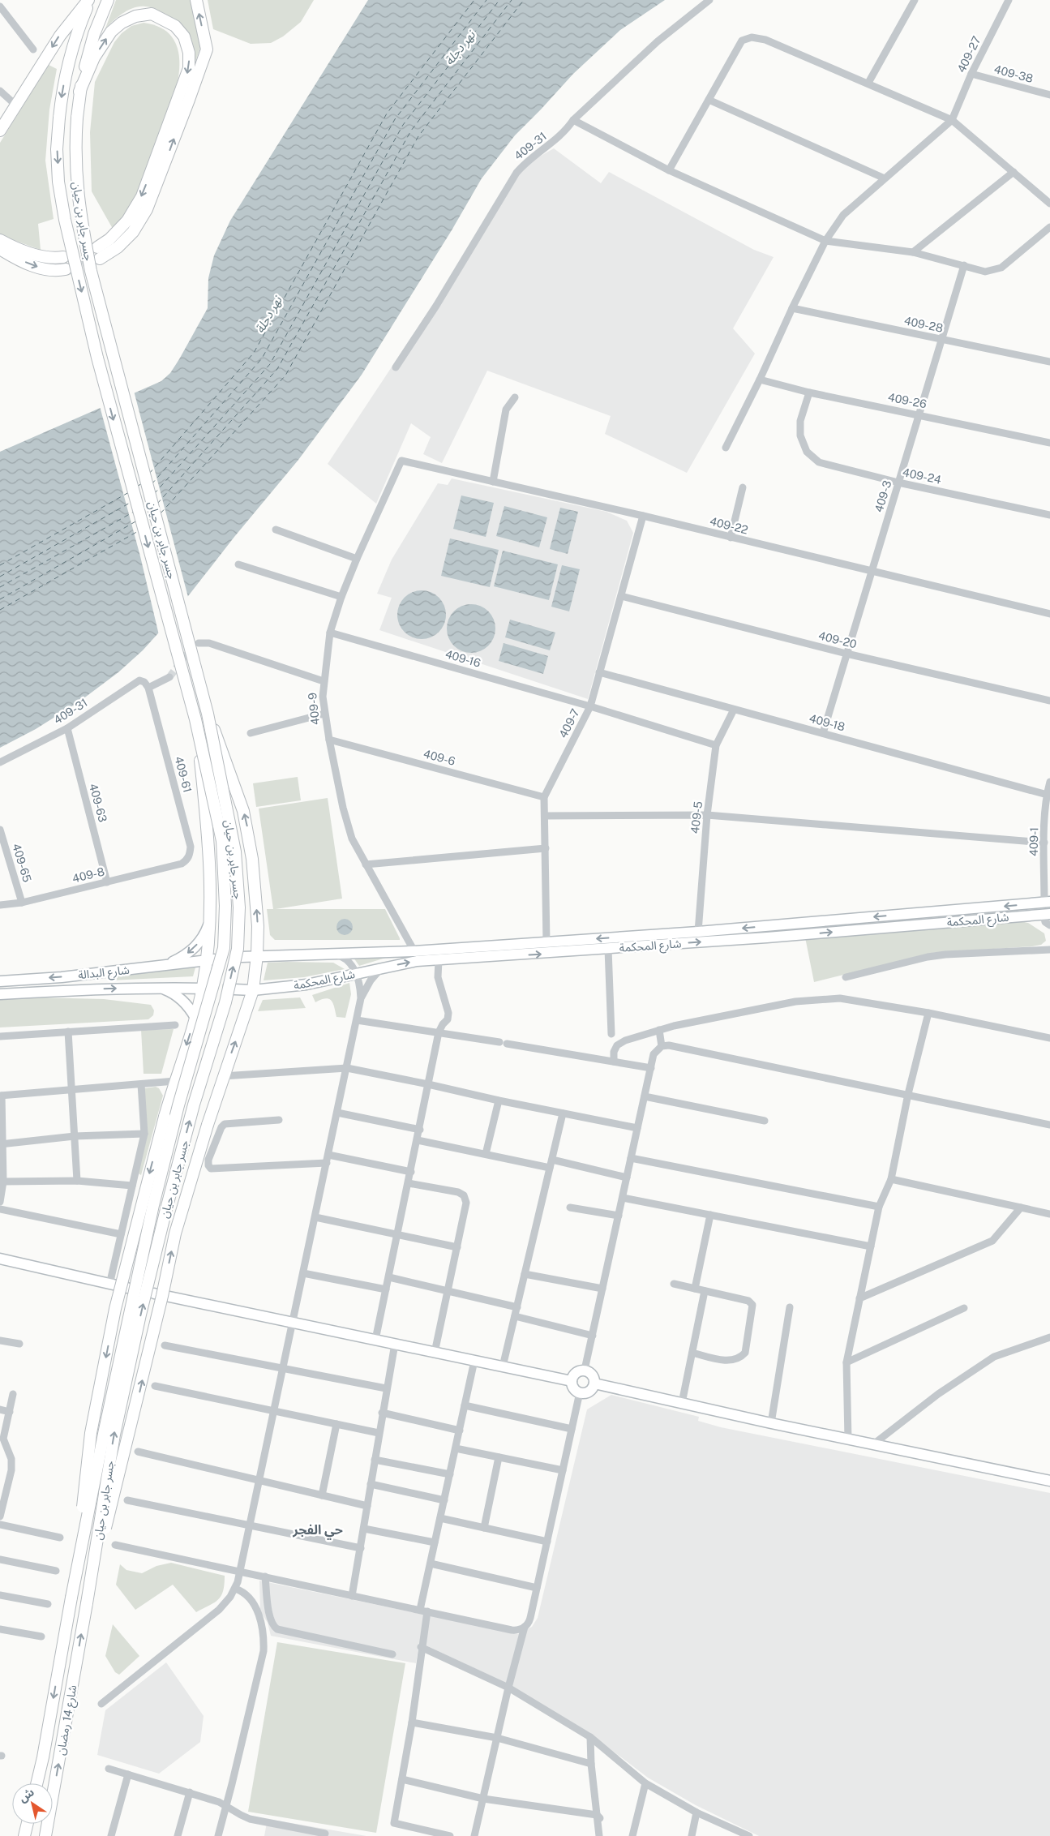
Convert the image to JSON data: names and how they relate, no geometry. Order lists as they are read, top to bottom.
{
  "streets": {
    "main road": [
      "جسر جابر بن حيان",
      "شارع المحكمة",
      "شارع البدالة",
      "شارع 14 رمضان"
    ],
    "street": [
      "409-27",
      "409-38",
      "409-31",
      "409-28",
      "409-26",
      "409-24",
      "409-3",
      "409-22",
      "409-20",
      "409-16",
      "409-9",
      "409-18",
      "409-7",
      "409-6",
      "409-61",
      "409-63",
      "409-5",
      "409-1",
      "409-65",
      "409-8"
    ]
  },
  "crossings": [
    ["409-27", "409-38"],
    ["409-31", "409-61"],
    ["409-31", "409-63"],
    ["جسر جابر بن حيان", "شارع 14 رمضان"],
    ["409-28", "409-3"],
    ["409-26", "409-24"],
    ["409-26", "409-3"],
    ["409-24", "409-3"],
    ["409-3", "409-22"],
    ["409-3", "409-20"],
    ["409-3", "409-18"],
    ["409-22", "409-9"],
    ["409-22", "409-7"],
    ["409-20", "409-7"],
    ["409-16", "409-9"],
    ["409-16", "409-7"],
    ["409-16", "409-5"],
    ["409-9", "409-6"],
    ["409-9", "شارع المحكمة"],
    ["409-18", "409-7"],
    ["409-18", "409-5"],
    ["409-18", "409-1"],
    ["409-7", "409-6"],
    ["409-61", "409-8"],
    ["409-63", "409-8"],
    ["409-5", "شارع المحكمة"],
    ["409-1", "شارع المحكمة"],
    ["409-65", "409-8"]
  ],
  "districts": ["حي الفجر"],
  "water": ["نهر دجلة"],
  "north": "top left"
}
